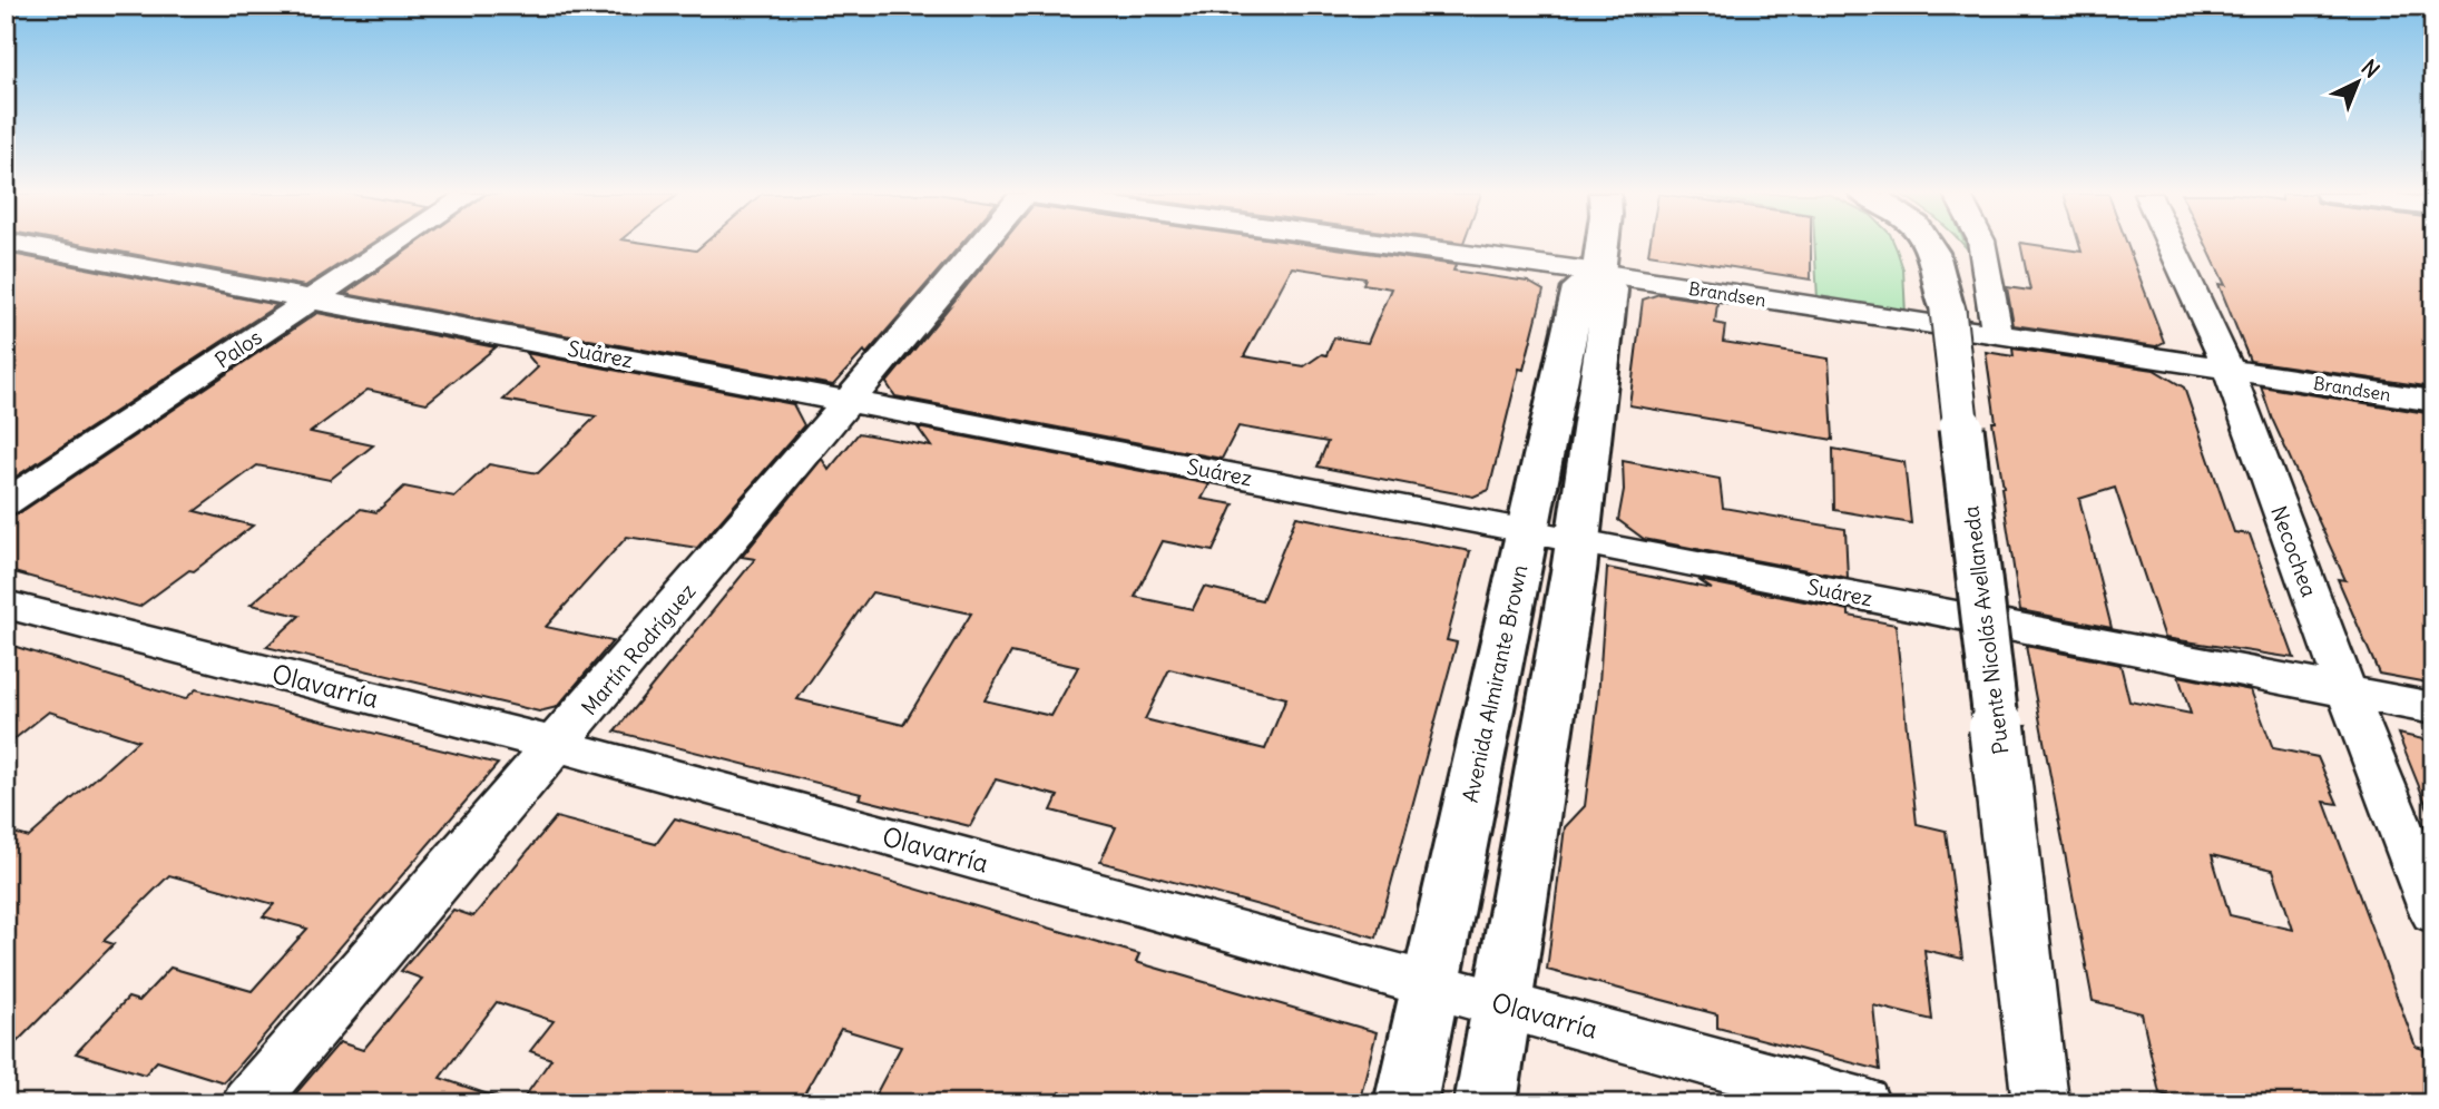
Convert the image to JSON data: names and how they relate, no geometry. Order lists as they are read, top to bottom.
{
  "streets": {
    "main road": ["Puente Nicolás Avellaneda", "Avenida Almirante Brown"],
    "street": [
      "Brandsen",
      "Palos",
      "Suárez",
      "Necochea",
      "Martín Rodríguez",
      "Olavarría"
    ]
  },
  "crossings": [
    ["Brandsen", "Necochea"],
    ["Brandsen", "Avenida Almirante Brown"],
    ["Palos", "Suárez"],
    ["Suárez", "Necochea"],
    ["Suárez", "Martín Rodríguez"],
    ["Suárez", "Avenida Almirante Brown"],
    ["Martín Rodríguez", "Olavarría"],
    ["Avenida Almirante Brown", "Olavarría"]
  ],
  "north": "top right"
}
